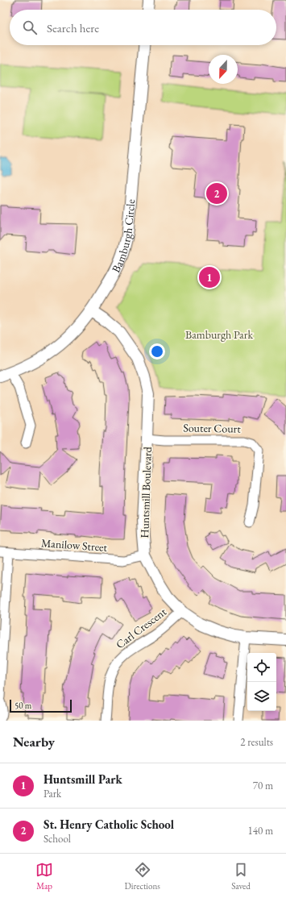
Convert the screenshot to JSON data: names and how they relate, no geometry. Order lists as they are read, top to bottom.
{
  "streets": {
    "street": [
      "Bamburgh Circle",
      "Souter Court",
      "Huntsmill Boulevard",
      "Manilow Street",
      "Carl Crescent"
    ]
  },
  "crossings": [
    ["Bamburgh Circle", "Huntsmill Boulevard"],
    ["Souter Court", "Huntsmill Boulevard"],
    ["Huntsmill Boulevard", "Manilow Street"],
    ["Huntsmill Boulevard", "Carl Crescent"]
  ],
  "parks": ["Bamburgh Park"],
  "scale_bar": "50 m",
  "north": "bottom",
  "page": {
    "search": "Search here",
    "pins": ["2", "1"],
    "scale": "50 m",
    "heading": ["Nearby", "2 results"],
    "list": [
      {
        "mark": "1",
        "name": "Huntsmill Park",
        "note": "Park",
        "value": "70 m"
      },
      {
        "mark": "2",
        "name": "St. Henry Catholic School",
        "note": "School",
        "value": "140 m"
      }
    ],
    "nav": ["Map", "Directions", "Saved"]
  }
}
